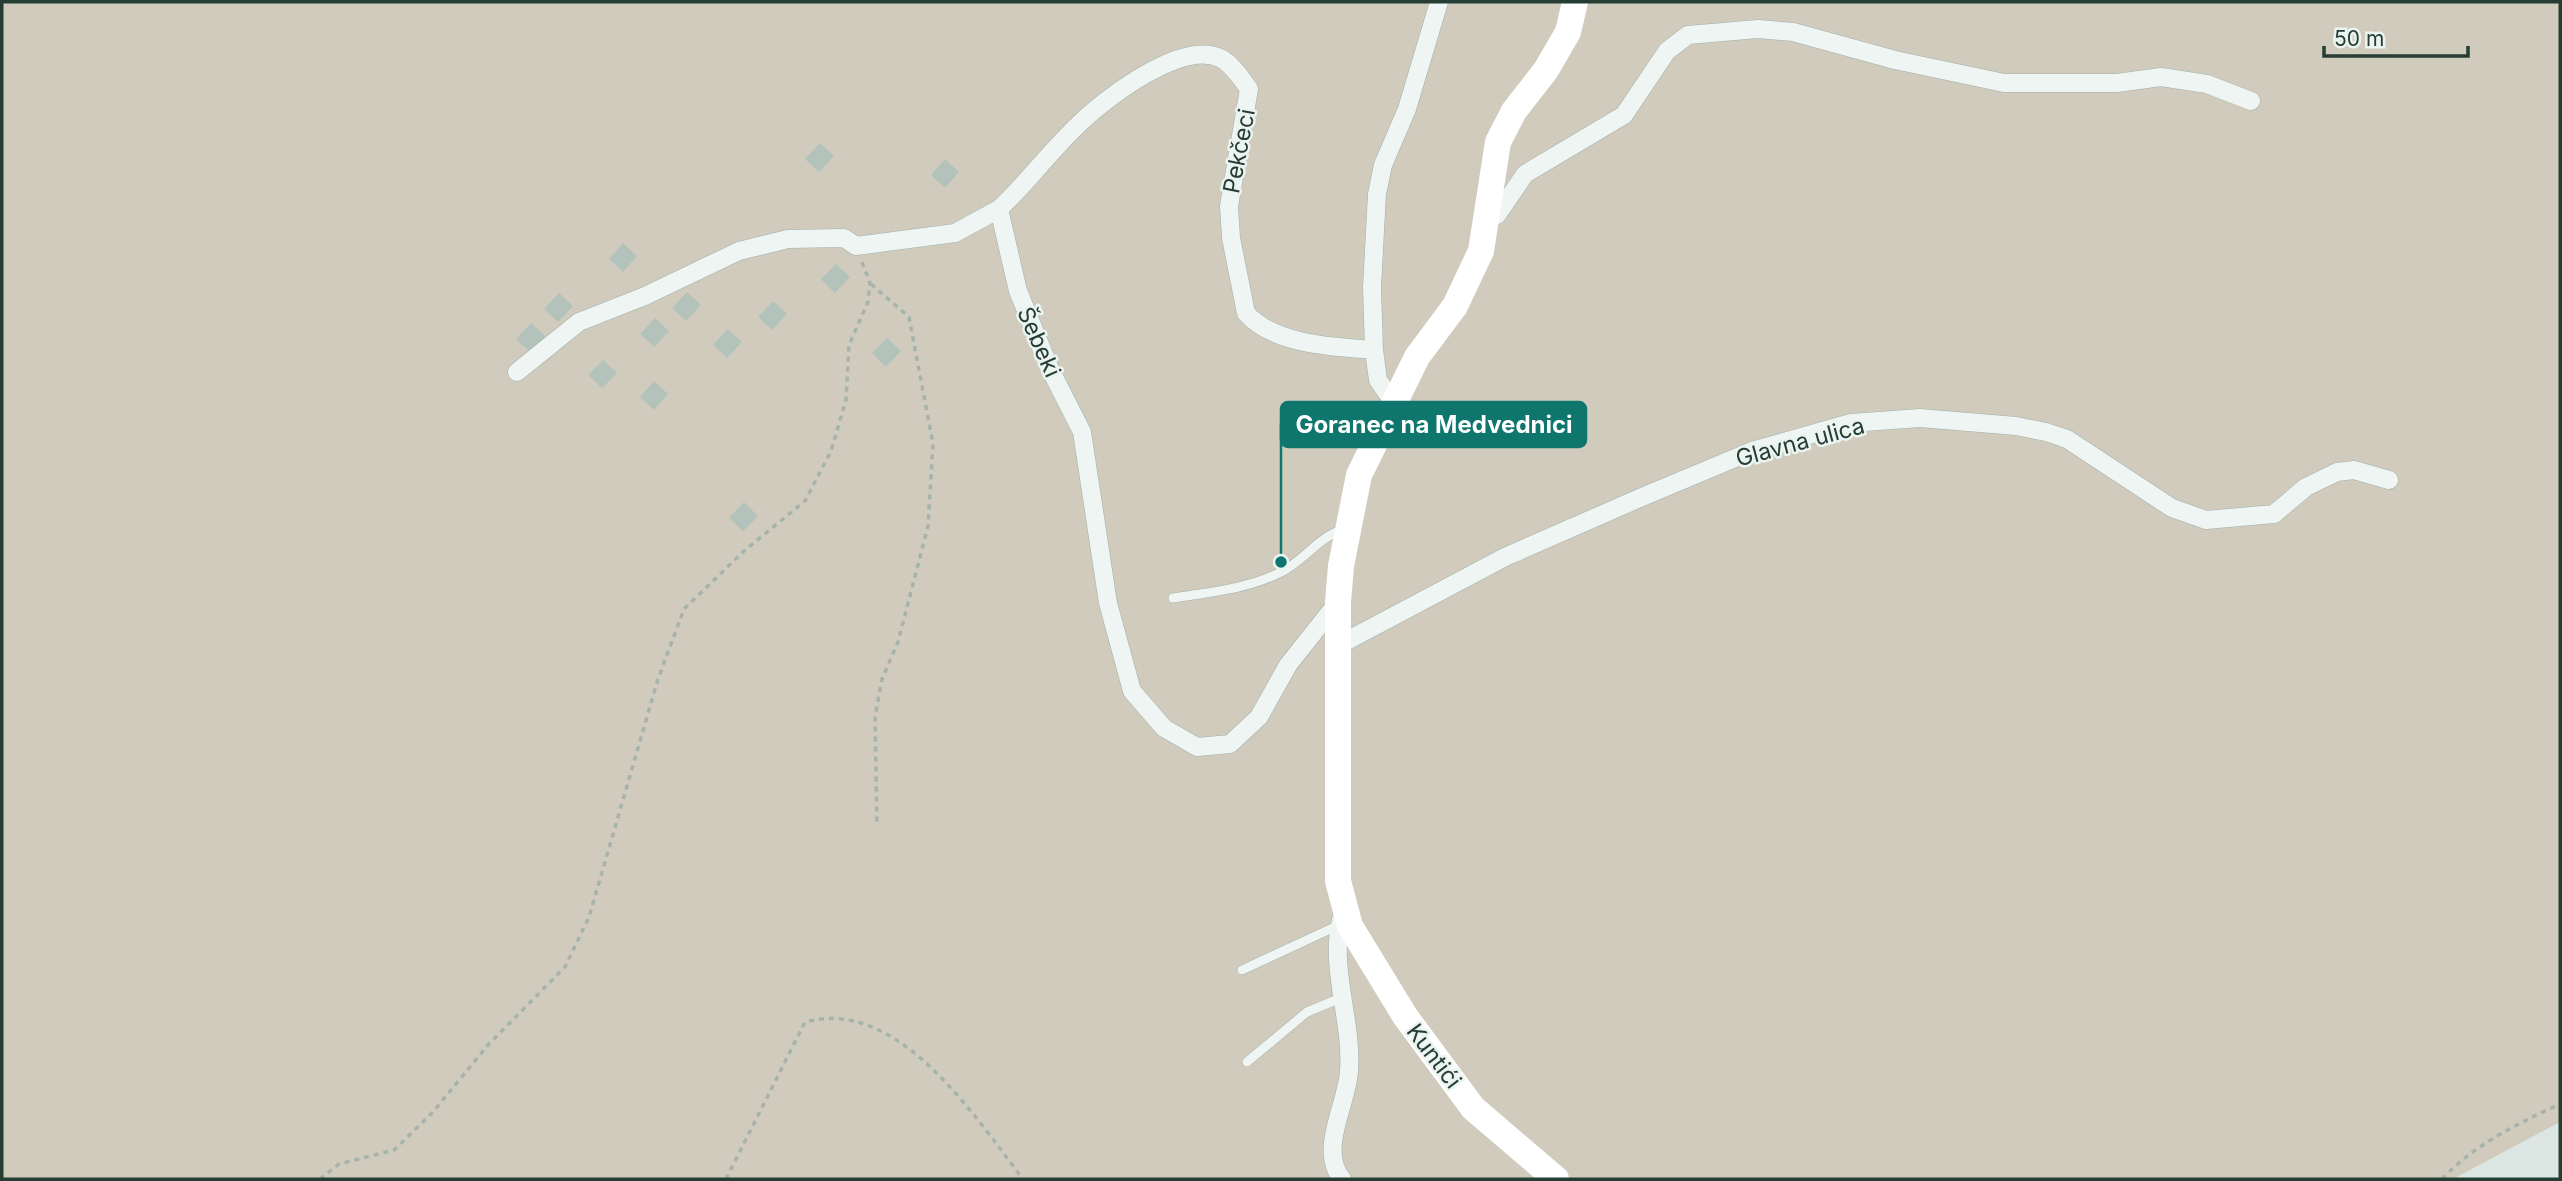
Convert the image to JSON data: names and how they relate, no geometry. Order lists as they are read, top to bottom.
{
  "streets": {
    "street": [
      "Pekčeci",
      "Šebeki",
      "Glavna ulica",
      "Kuntići"
    ]
  },
  "crossings": [
    ["Pekčeci", "Šebeki"],
    ["Šebeki", "Kuntići"],
    ["Glavna ulica", "Kuntići"]
  ],
  "places": ["Goranec na Medvednici"],
  "scale_bar": "50 m"
}
